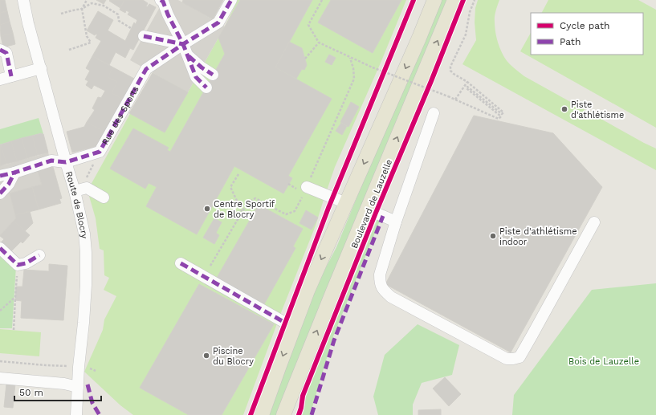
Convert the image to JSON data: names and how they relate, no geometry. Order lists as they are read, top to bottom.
{
  "streets": {
    "main road": ["Boulevard de Lauzelle"],
    "street": ["Rue des Sports", "Route de Blocry"]
  },
  "crossings": [
    ["Rue des Sports", "Route de Blocry"]
  ],
  "parks": ["Bois de Lauzelle"],
  "places": [
    "Piste d'athlétisme",
    "Centre Sportif de Blocry",
    "Piste d'athlétisme indoor",
    "Piscine du Blocry"
  ],
  "legend": ["Cycle path", "Path"],
  "scale_bar": "50 m"
}
